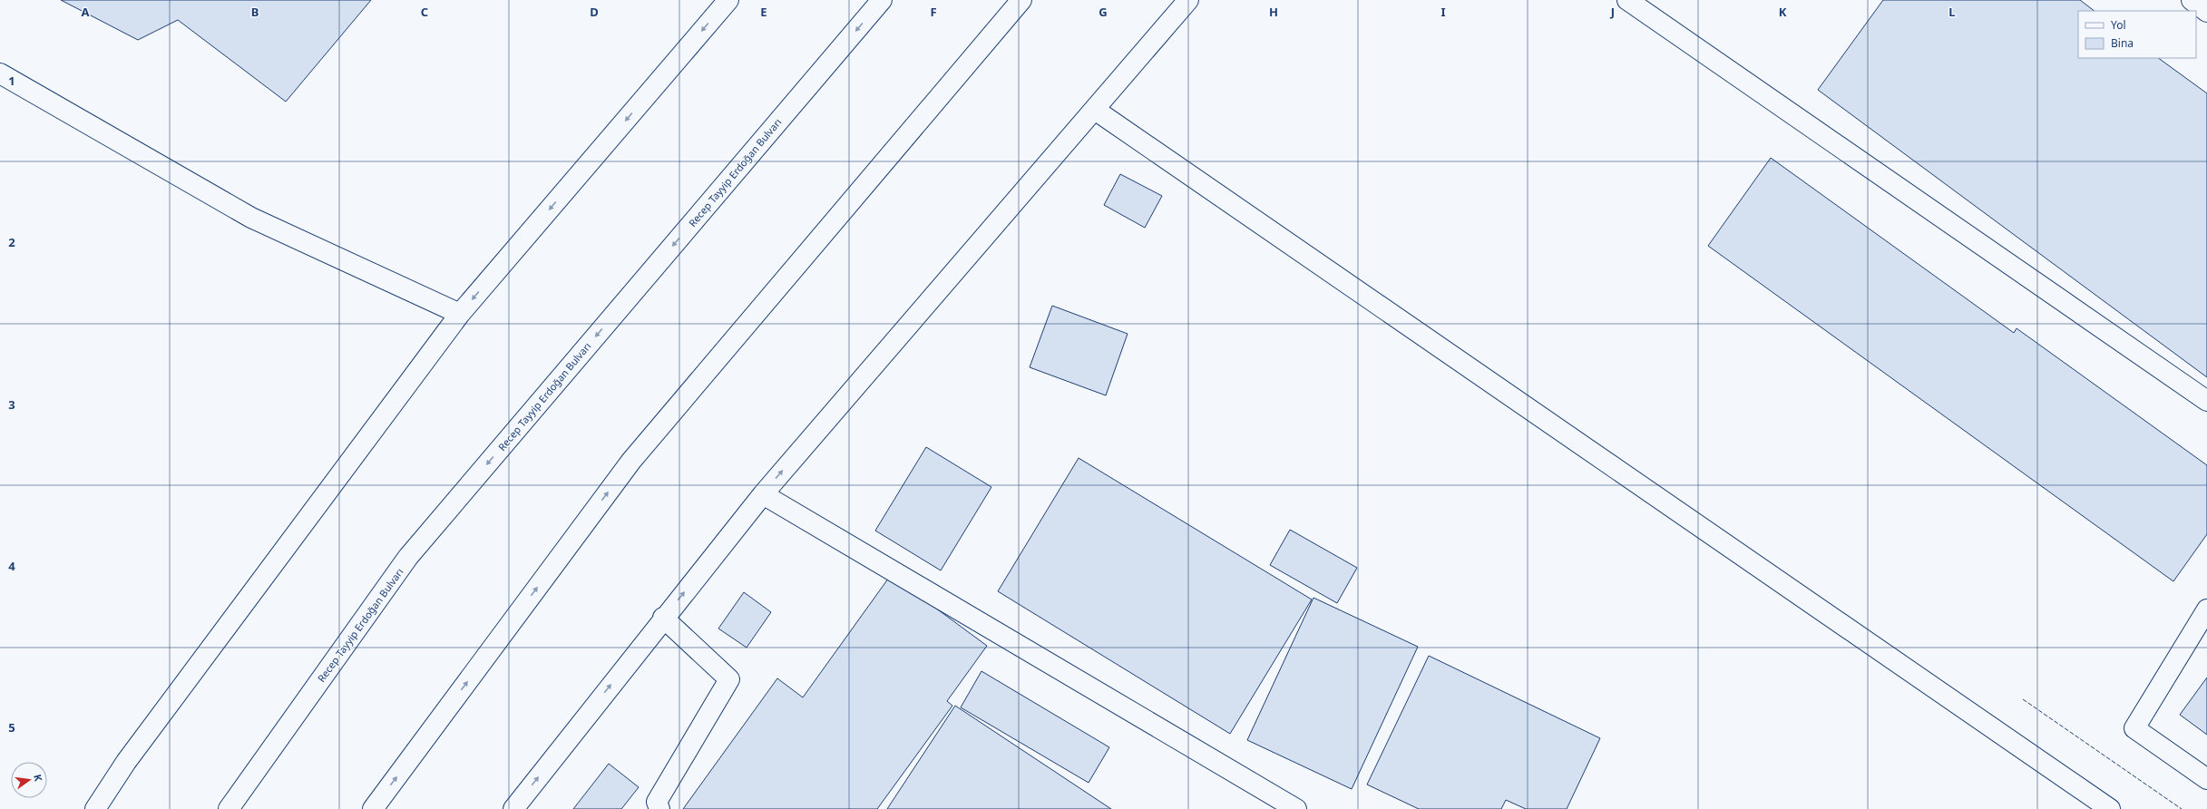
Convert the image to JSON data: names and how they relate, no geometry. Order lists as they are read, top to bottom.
{
  "streets": {
    "main road": ["Recep Tayyip Erdoğan Bulvarı"]
  },
  "legend": ["Yol", "Bina"],
  "north": "right",
  "grid": {
    "columns": [
      "A",
      "B",
      "C",
      "D",
      "E",
      "F",
      "G",
      "H",
      "I",
      "J",
      "K",
      "L"
    ],
    "rows": [
      "1",
      "2",
      "3",
      "4",
      "5"
    ]
  }
}
